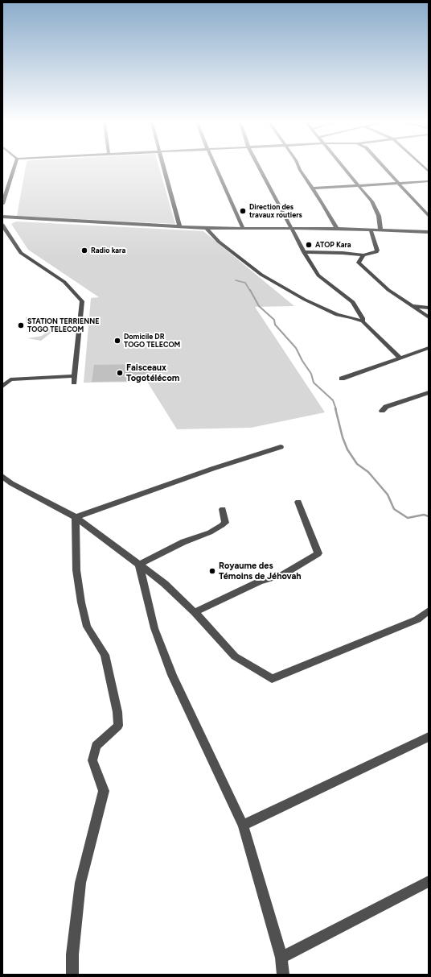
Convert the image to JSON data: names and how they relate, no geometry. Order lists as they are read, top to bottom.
{
  "places": [
    "Direction des travaux routiers",
    "ATOP Kara",
    "Radio kara",
    "STATION TERRIENNE TOGO TELECOM",
    "Domicile DR TOGO TELECOM",
    "Faisceaux Togotélécom",
    "Royaume des Témoins de Jéhovah"
  ]
}
